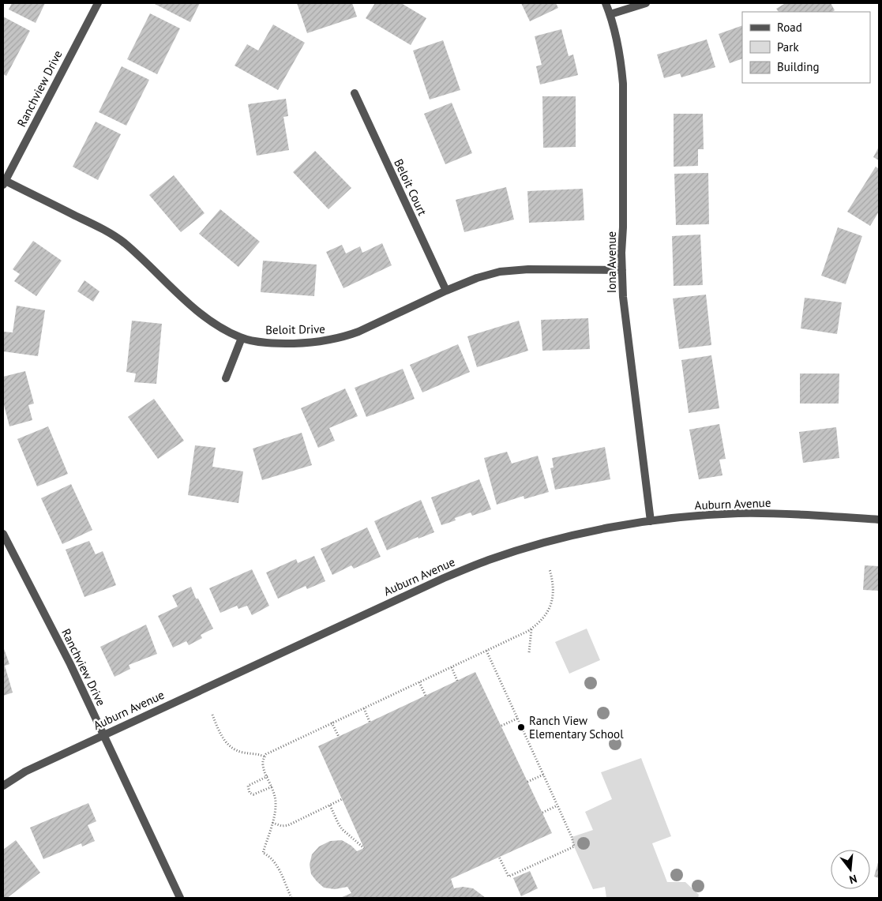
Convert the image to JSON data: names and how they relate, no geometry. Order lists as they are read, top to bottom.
{
  "streets": {
    "street": [
      "Ranchview Drive",
      "Beloit Court",
      "Iona Avenue",
      "Beloit Drive",
      "Auburn Avenue"
    ]
  },
  "crossings": [
    ["Ranchview Drive", "Beloit Drive"],
    ["Ranchview Drive", "Auburn Avenue"],
    ["Beloit Court", "Beloit Drive"],
    ["Iona Avenue", "Beloit Drive"],
    ["Iona Avenue", "Auburn Avenue"]
  ],
  "places": ["Ranch View Elementary School"],
  "legend": ["Road", "Park", "Building"],
  "north": "bottom"
}
